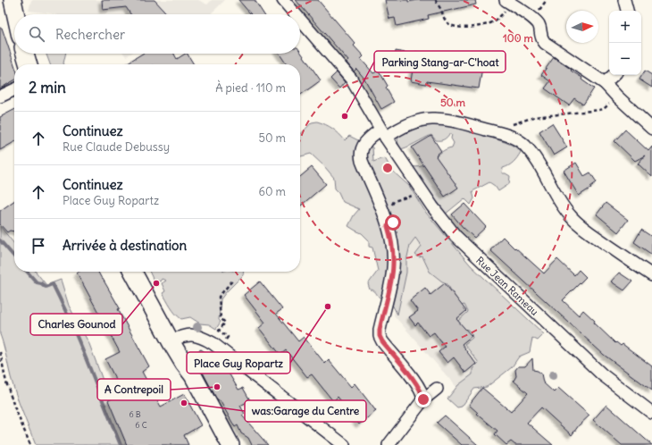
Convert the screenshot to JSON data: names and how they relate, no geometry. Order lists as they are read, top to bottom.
{
  "streets": {
    "street": ["Rue Jean Rameau"]
  },
  "places": [
    "Parking Stang-ar-C'hoat",
    "Charles Gounod",
    "Place Guy Ropartz",
    "A Contrepoil",
    "was:Garage du Centre"
  ],
  "house_numbers": ["6 B", "6 C"],
  "north": "right",
  "page": {
    "map_buttons": ["+", "−"],
    "search": "Rechercher",
    "heading": ["2 min", "À pied · 110 m"],
    "list": [
      ["Continuez", "Rue Claude Debussy", "50 m"],
      ["Continuez", "Place Guy Ropartz", "60 m"],
      "Arrivée à destination"
    ]
  },
  "rings": ["100 m", "50 m"]
}
